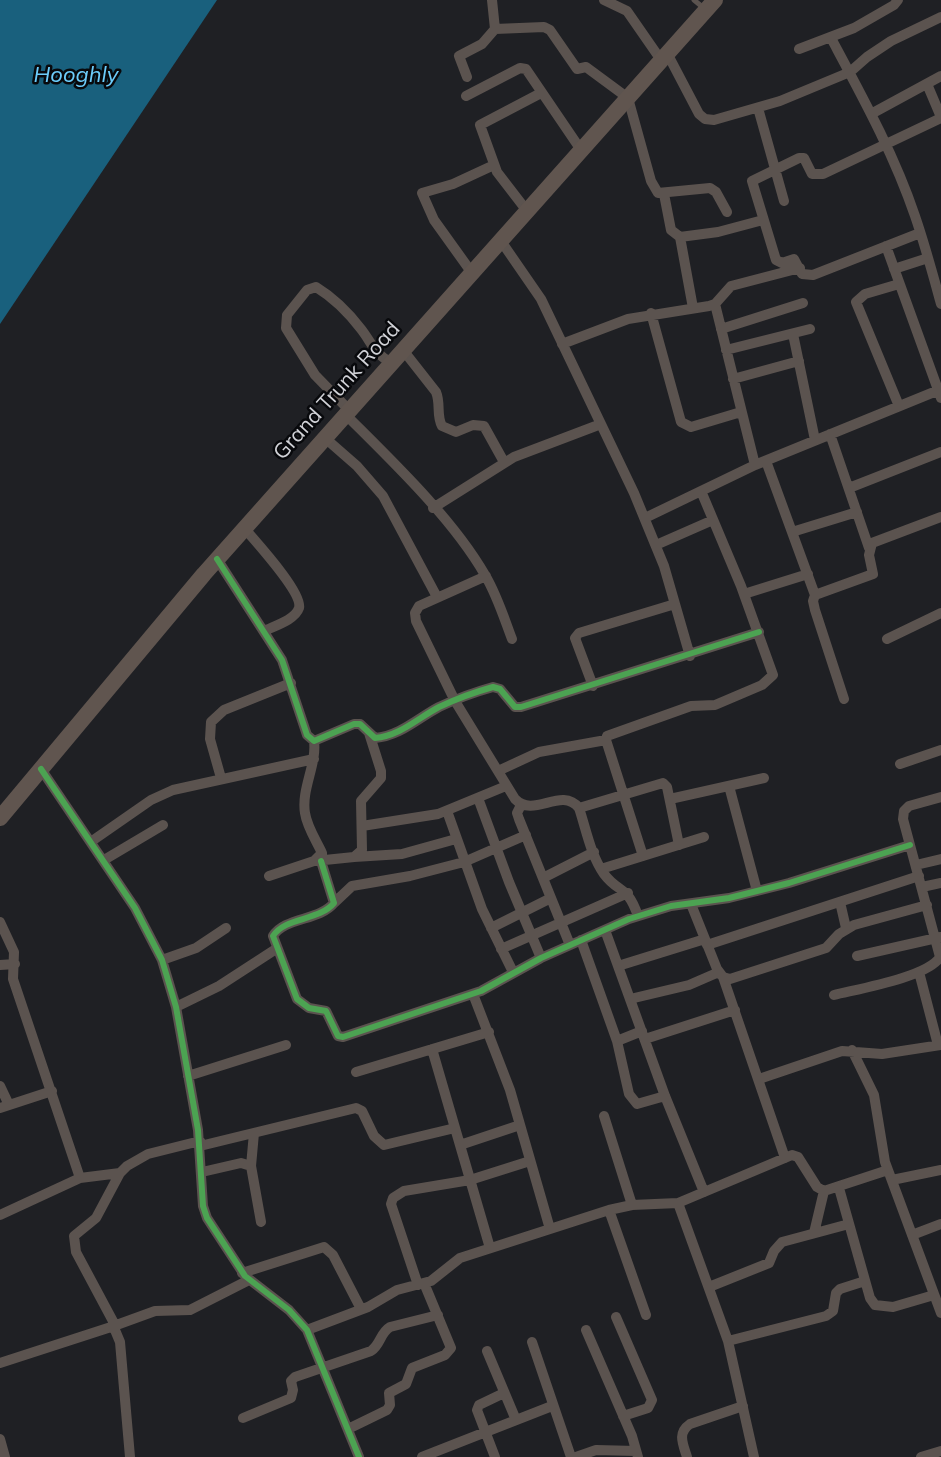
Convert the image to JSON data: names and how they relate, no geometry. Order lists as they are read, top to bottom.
{
  "streets": {
    "main road": ["Grand Trunk Road"]
  },
  "water": ["Hooghly"]
}
